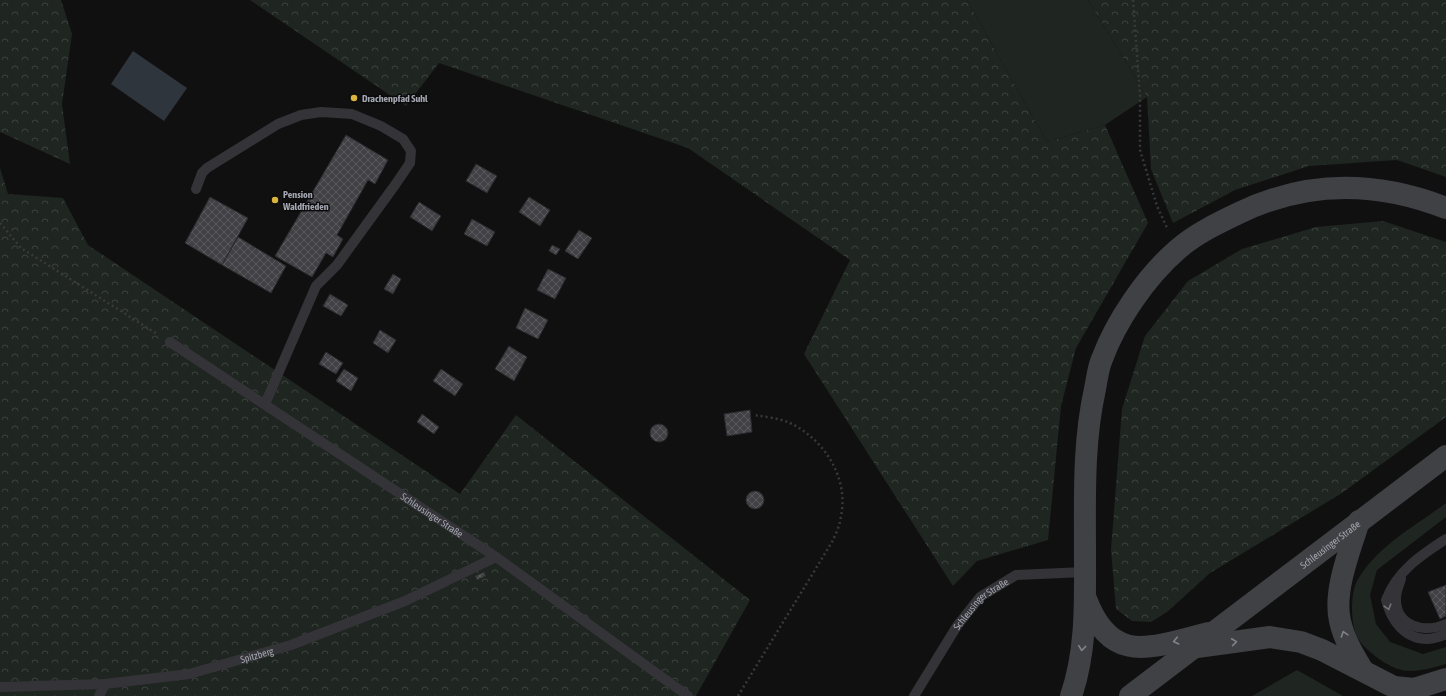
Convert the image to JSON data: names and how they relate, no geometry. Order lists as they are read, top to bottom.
{
  "streets": {
    "main road": ["Schleusinger Straße"],
    "lane": ["Spitzberg"]
  },
  "crossings": [
    ["Schleusinger Straße", "Spitzberg"]
  ],
  "places": ["Drachenpfad Suhl", "Pension Waldfrieden"]
}
